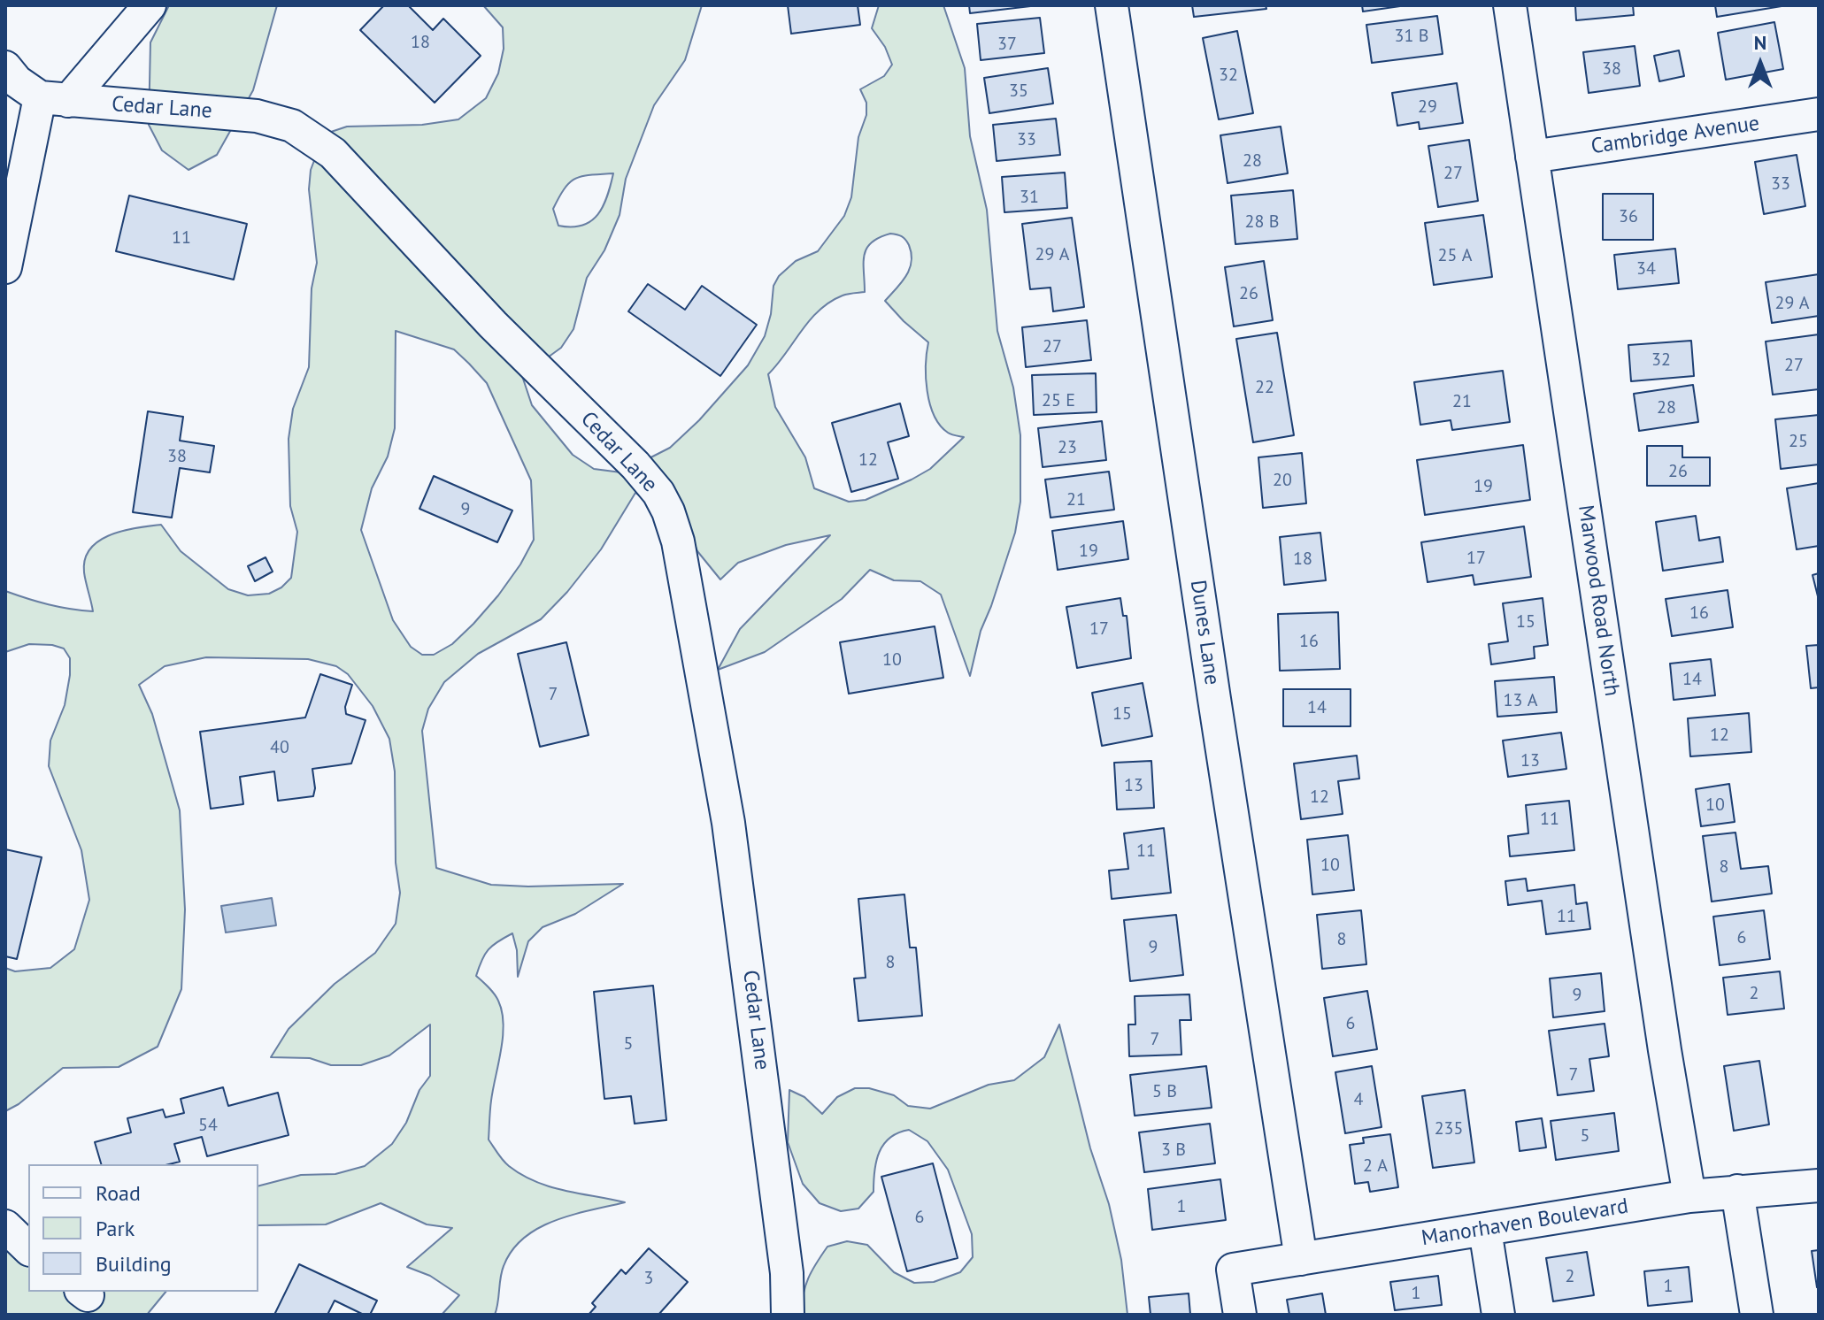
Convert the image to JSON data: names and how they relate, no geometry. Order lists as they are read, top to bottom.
{
  "streets": {
    "street": [
      "Cedar Lane",
      "Cambridge Avenue",
      "Marwood Road North",
      "Dunes Lane",
      "Manorhaven Boulevard"
    ]
  },
  "crossings": [
    ["Cambridge Avenue", "Marwood Road North"],
    ["Marwood Road North", "Manorhaven Boulevard"],
    ["Dunes Lane", "Manorhaven Boulevard"]
  ],
  "house_numbers": [
    "31 B",
    "18",
    "37",
    "38",
    "32",
    "35",
    "29",
    "33",
    "28",
    "27",
    "33",
    "31",
    "36",
    "28 B",
    "11",
    "29 A",
    "25 A",
    "34",
    "26",
    "29 A",
    "27",
    "32",
    "27",
    "22",
    "25 E",
    "21",
    "28",
    "25",
    "23",
    "38",
    "12",
    "26",
    "20",
    "19",
    "21",
    "9",
    "19",
    "17",
    "18",
    "16",
    "15",
    "17",
    "16",
    "10",
    "14",
    "7",
    "13 A",
    "14",
    "15",
    "12",
    "40",
    "13",
    "13",
    "12",
    "10",
    "11",
    "11",
    "10",
    "8",
    "11",
    "6",
    "8",
    "9",
    "8",
    "2",
    "9",
    "6",
    "7",
    "5",
    "7",
    "5 B",
    "4",
    "54",
    "235",
    "5",
    "3 B",
    "2 A",
    "1",
    "6",
    "2",
    "3",
    "1",
    "1"
  ],
  "legend": ["Road", "Park", "Building"],
  "north": "top"
}
